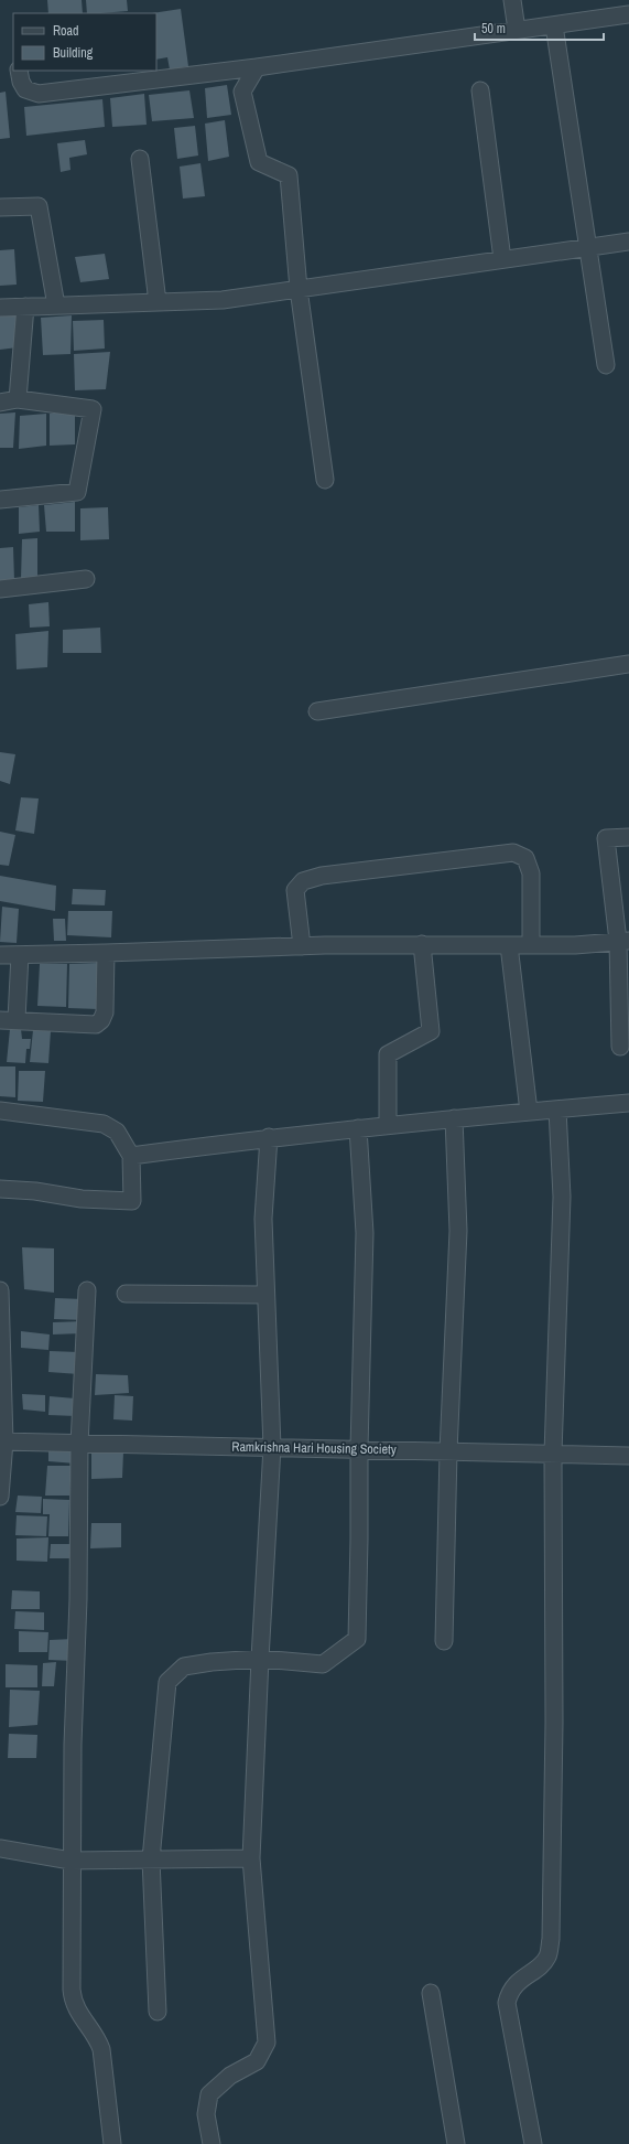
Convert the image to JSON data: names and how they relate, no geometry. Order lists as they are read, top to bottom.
{
  "streets": {
    "street": ["Ramkrishna Hari Housing Society"]
  },
  "legend": ["Road", "Building"],
  "scale_bar": "50 m"
}
